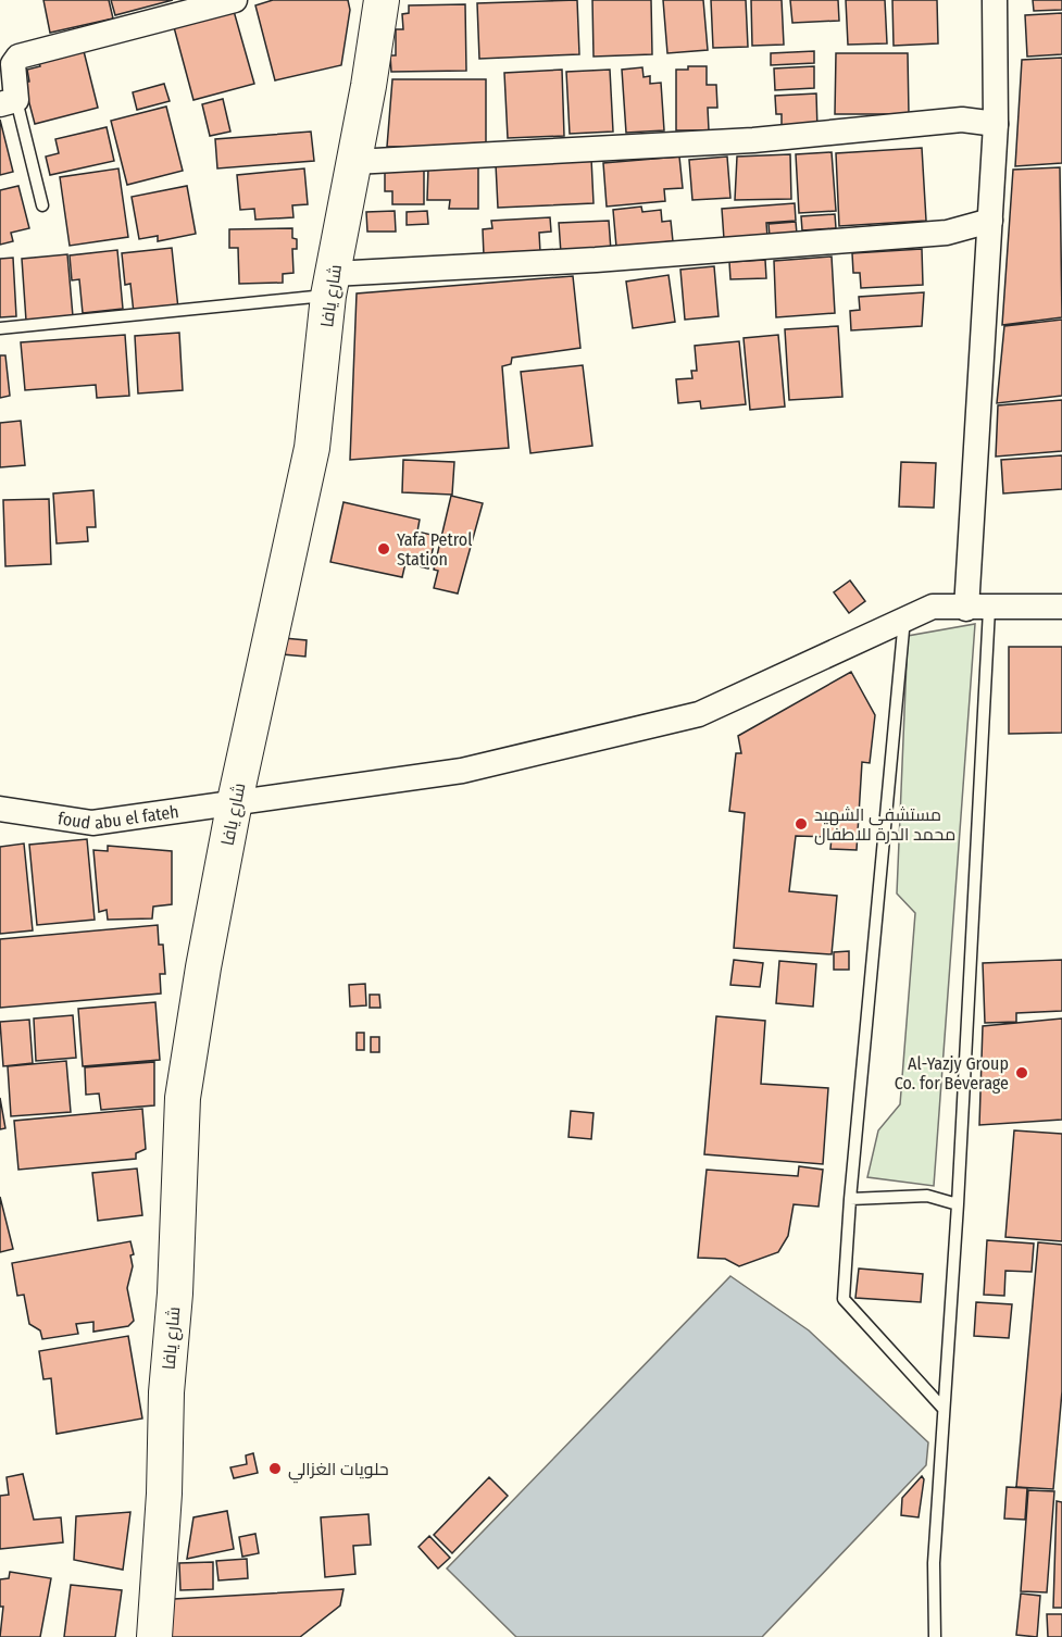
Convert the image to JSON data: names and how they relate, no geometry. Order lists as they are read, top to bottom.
{
  "streets": {
    "street": ["شارع يافا", "foud abu el fateh"]
  },
  "crossings": [
    ["شارع يافا", "foud abu el fateh"]
  ],
  "places": [
    "Yafa Petrol Station",
    "مستشفى الشهيد محمد الدرة للاطفال",
    "Al-Yazjy Group Co. for Beverage",
    "حلويات الغزالي"
  ]
}
